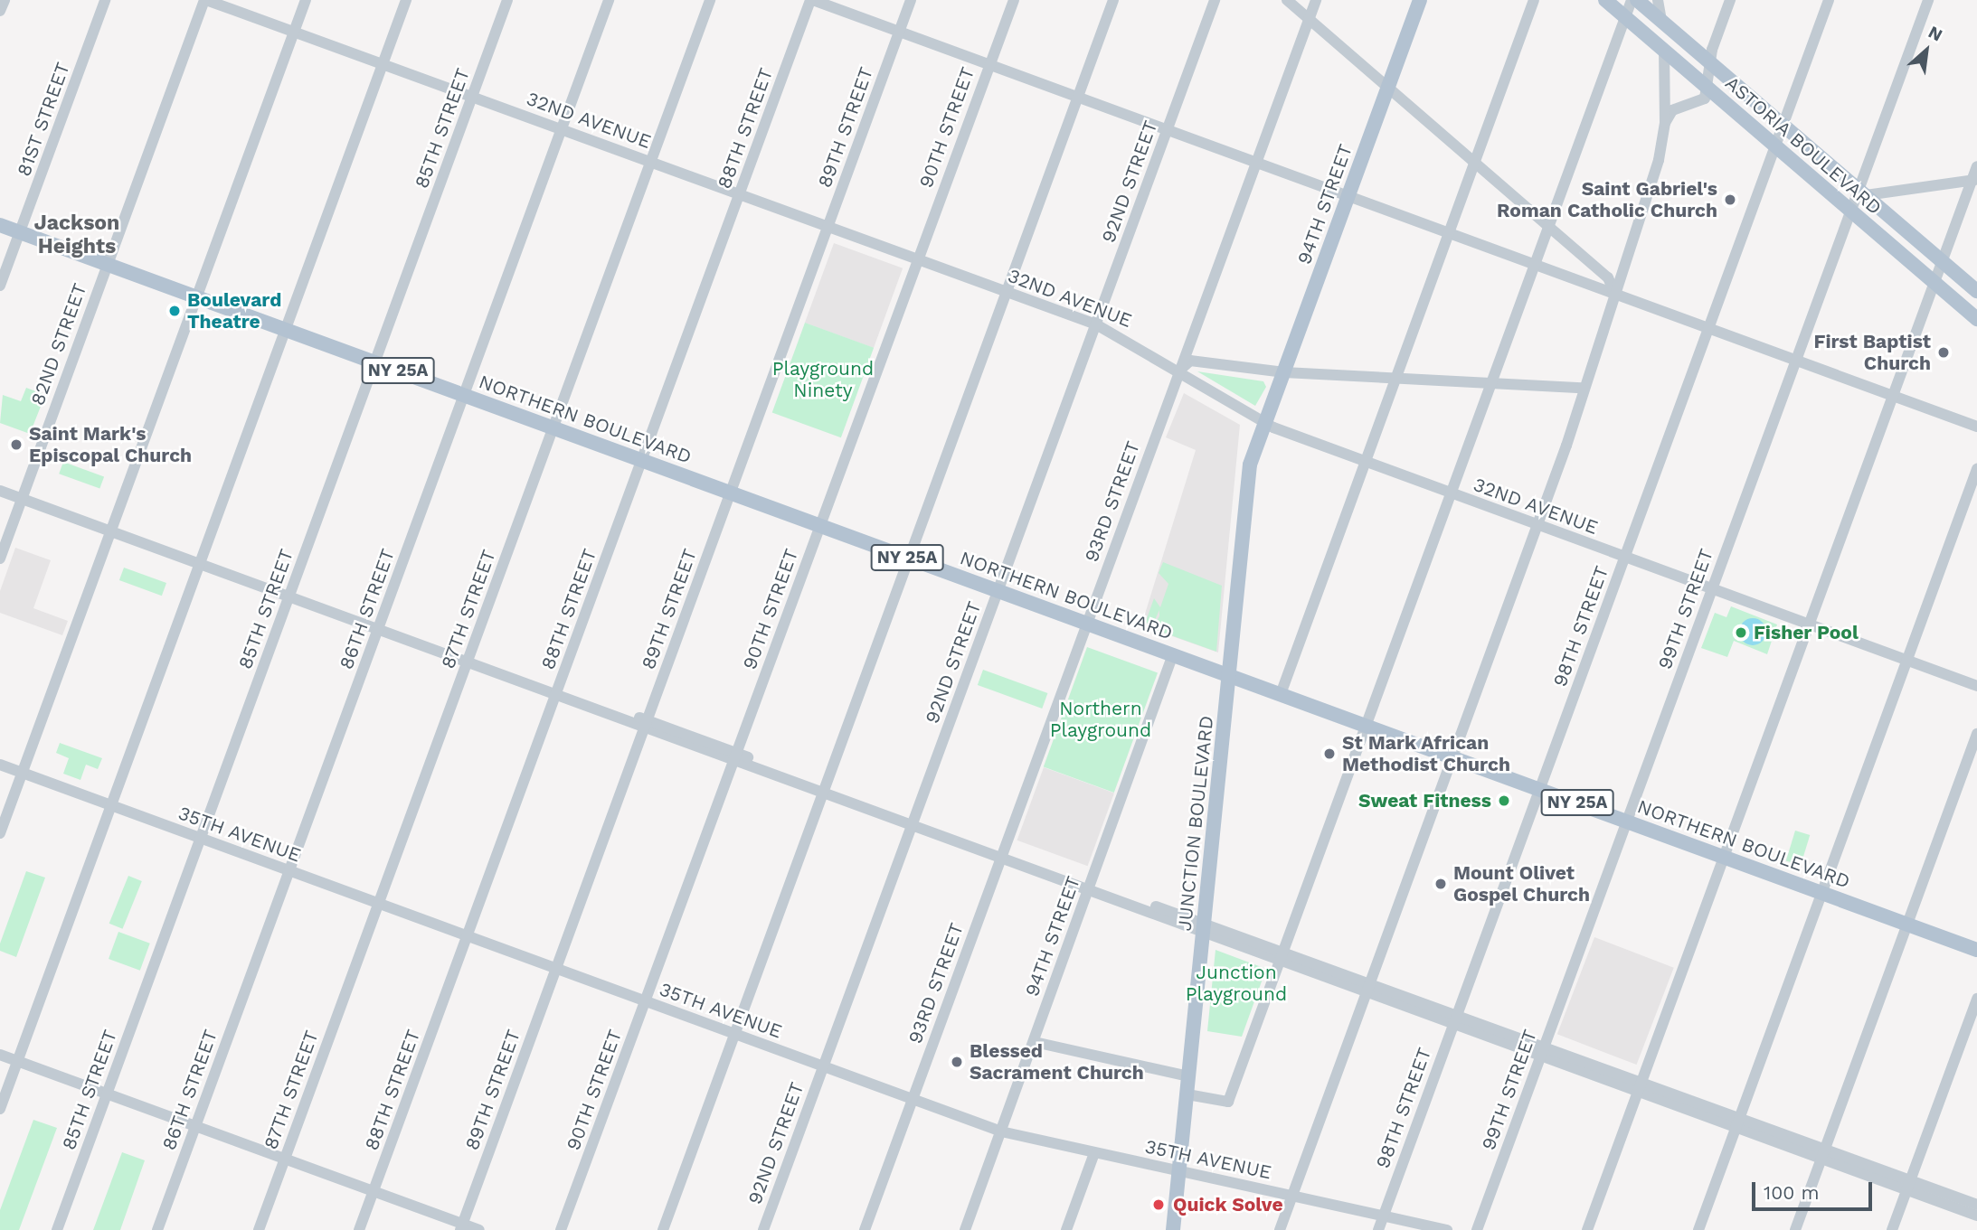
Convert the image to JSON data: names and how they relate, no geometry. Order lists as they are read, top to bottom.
{
  "streets": {
    "main road": [
      "ASTORIA BOULEVARD",
      "94TH STREET",
      "NY 25A",
      "NORTHERN BOULEVARD",
      "JUNCTION BOULEVARD"
    ],
    "street": [
      "81ST STREET",
      "32ND AVENUE",
      "89TH STREET",
      "90TH STREET",
      "85TH STREET",
      "88TH STREET",
      "92ND STREET",
      "82ND STREET",
      "93RD STREET",
      "86TH STREET",
      "87TH STREET",
      "99TH STREET",
      "98TH STREET",
      "35TH AVENUE"
    ]
  },
  "crossings": [
    ["81ST STREET", "NORTHERN BOULEVARD"],
    ["32ND AVENUE", "89TH STREET"],
    ["32ND AVENUE", "90TH STREET"],
    ["32ND AVENUE", "85TH STREET"],
    ["32ND AVENUE", "88TH STREET"],
    ["32ND AVENUE", "92ND STREET"],
    ["32ND AVENUE", "94TH STREET"],
    ["32ND AVENUE", "82ND STREET"],
    ["32ND AVENUE", "93RD STREET"],
    ["32ND AVENUE", "86TH STREET"],
    ["32ND AVENUE", "87TH STREET"],
    ["32ND AVENUE", "99TH STREET"],
    ["32ND AVENUE", "98TH STREET"],
    ["32ND AVENUE", "JUNCTION BOULEVARD"],
    ["89TH STREET", "NORTHERN BOULEVARD"],
    ["89TH STREET", "35TH AVENUE"],
    ["90TH STREET", "NORTHERN BOULEVARD"],
    ["90TH STREET", "35TH AVENUE"],
    ["85TH STREET", "NORTHERN BOULEVARD"],
    ["85TH STREET", "35TH AVENUE"],
    ["88TH STREET", "NORTHERN BOULEVARD"],
    ["88TH STREET", "35TH AVENUE"],
    ["ASTORIA BOULEVARD", "99TH STREET"],
    ["ASTORIA BOULEVARD", "98TH STREET"],
    ["92ND STREET", "NORTHERN BOULEVARD"],
    ["92ND STREET", "35TH AVENUE"],
    ["94TH STREET", "NORTHERN BOULEVARD"],
    ["94TH STREET", "JUNCTION BOULEVARD"],
    ["94TH STREET", "35TH AVENUE"],
    ["82ND STREET", "NORTHERN BOULEVARD"],
    ["NORTHERN BOULEVARD", "93RD STREET"],
    ["NORTHERN BOULEVARD", "86TH STREET"],
    ["NORTHERN BOULEVARD", "87TH STREET"],
    ["NORTHERN BOULEVARD", "99TH STREET"],
    ["NORTHERN BOULEVARD", "98TH STREET"],
    ["NORTHERN BOULEVARD", "JUNCTION BOULEVARD"],
    ["93RD STREET", "35TH AVENUE"],
    ["86TH STREET", "35TH AVENUE"],
    ["87TH STREET", "35TH AVENUE"],
    ["98TH STREET", "35TH AVENUE"],
    ["JUNCTION BOULEVARD", "35TH AVENUE"]
  ],
  "districts": ["Jackson Heights"],
  "parks": ["Playground Ninety", "Northern Playground", "Junction Playground"],
  "places": [
    "Saint Gabriel's Roman Catholic Church",
    "Boulevard Theatre",
    "First Baptist Church",
    "Saint Mark's Episcopal Church",
    "Fisher Pool",
    "St Mark African Methodist Church",
    "Sweat Fitness",
    "Mount Olivet Gospel Church",
    "Blessed Sacrament Church",
    "Quick Solve"
  ],
  "scale_bar": "100 m",
  "north": "top right"
}
